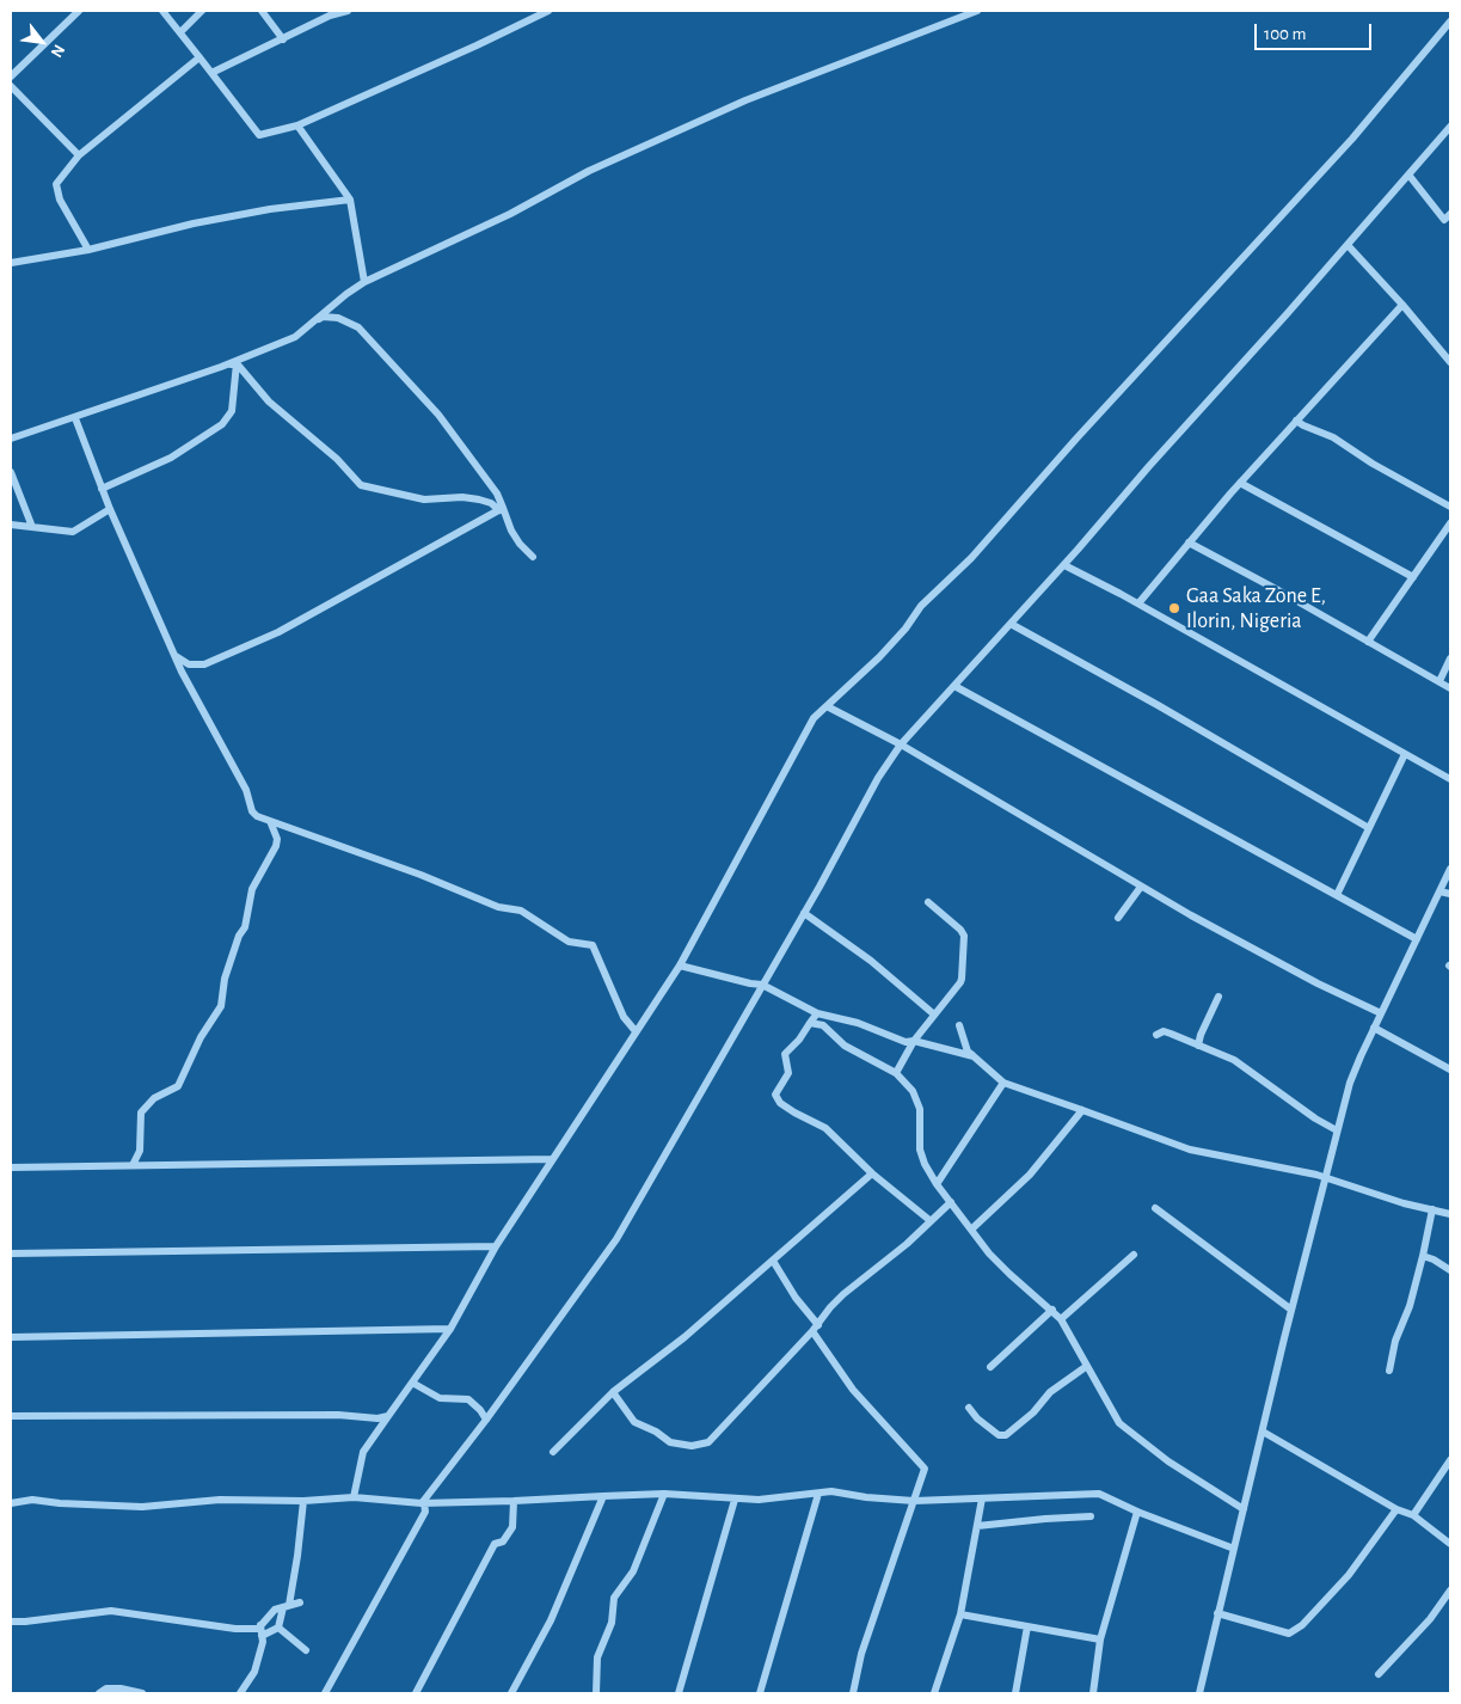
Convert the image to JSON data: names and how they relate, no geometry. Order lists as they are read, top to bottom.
{
  "places": ["Gaa Saka Zone E, Ilorin, Nigeria"],
  "scale_bar": "100 m",
  "north": "bottom right"
}
